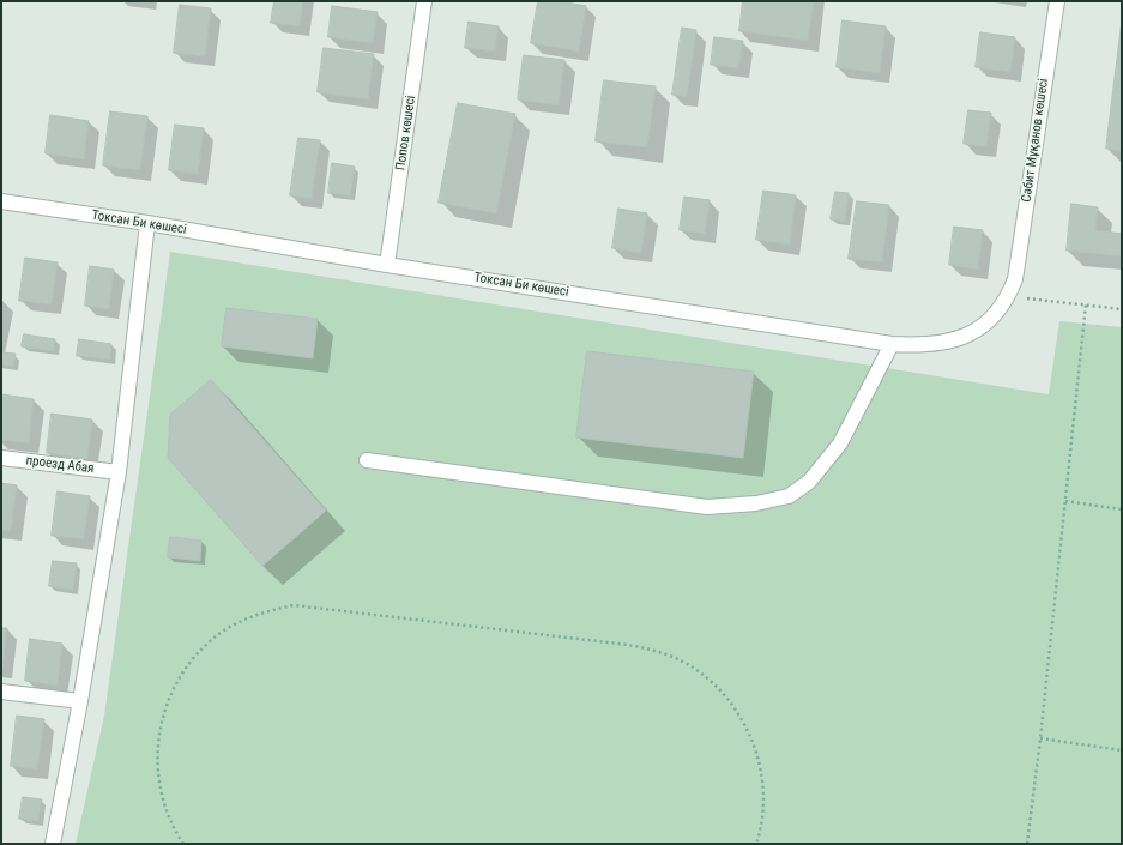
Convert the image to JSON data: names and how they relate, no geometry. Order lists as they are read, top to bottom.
{
  "streets": {
    "street": [
      "Попов көшесі",
      "Сәбит Мұқанов көшесі",
      "Токсан Би көшесі",
      "проезд Абая"
    ]
  },
  "crossings": [
    ["Попов көшесі", "Токсан Би көшесі"],
    ["Сәбит Мұқанов көшесі", "Токсан Би көшесі"]
  ]
}
